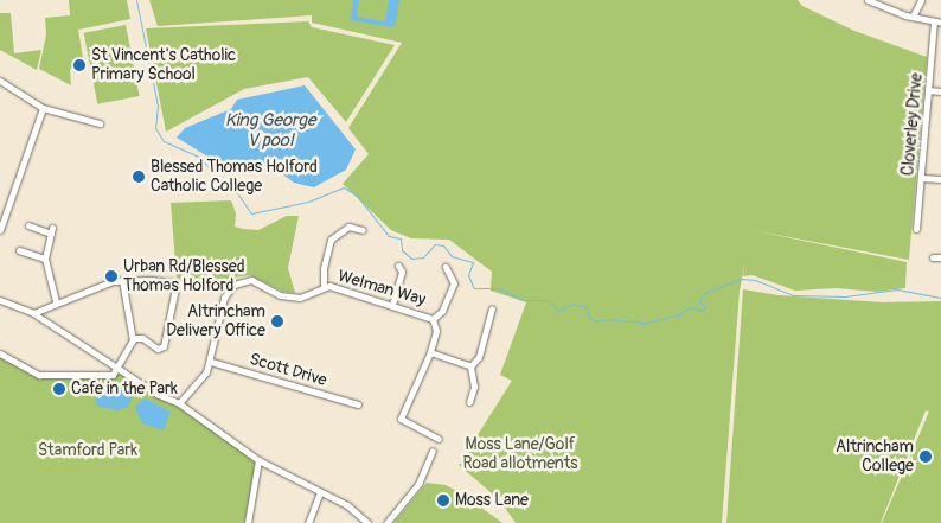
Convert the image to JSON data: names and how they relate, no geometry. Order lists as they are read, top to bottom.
{
  "streets": {
    "street": ["Cloverley Drive", "Welman Way", "Scott Drive"]
  },
  "crossings": [
    ["Welman Way", "Scott Drive"]
  ],
  "water": ["King George V pool"],
  "parks": ["Moss Lane/Golf Road allotments", "Stamford Park"],
  "places": [
    "St Vincent's Catholic Primary School",
    "Blessed Thomas Holford Catholic College",
    "Urban Rd/Blessed Thomas Holford",
    "Altrincham Delivery Office",
    "Cafe in the Park",
    "Altrincham College",
    "Moss Lane"
  ]
}
